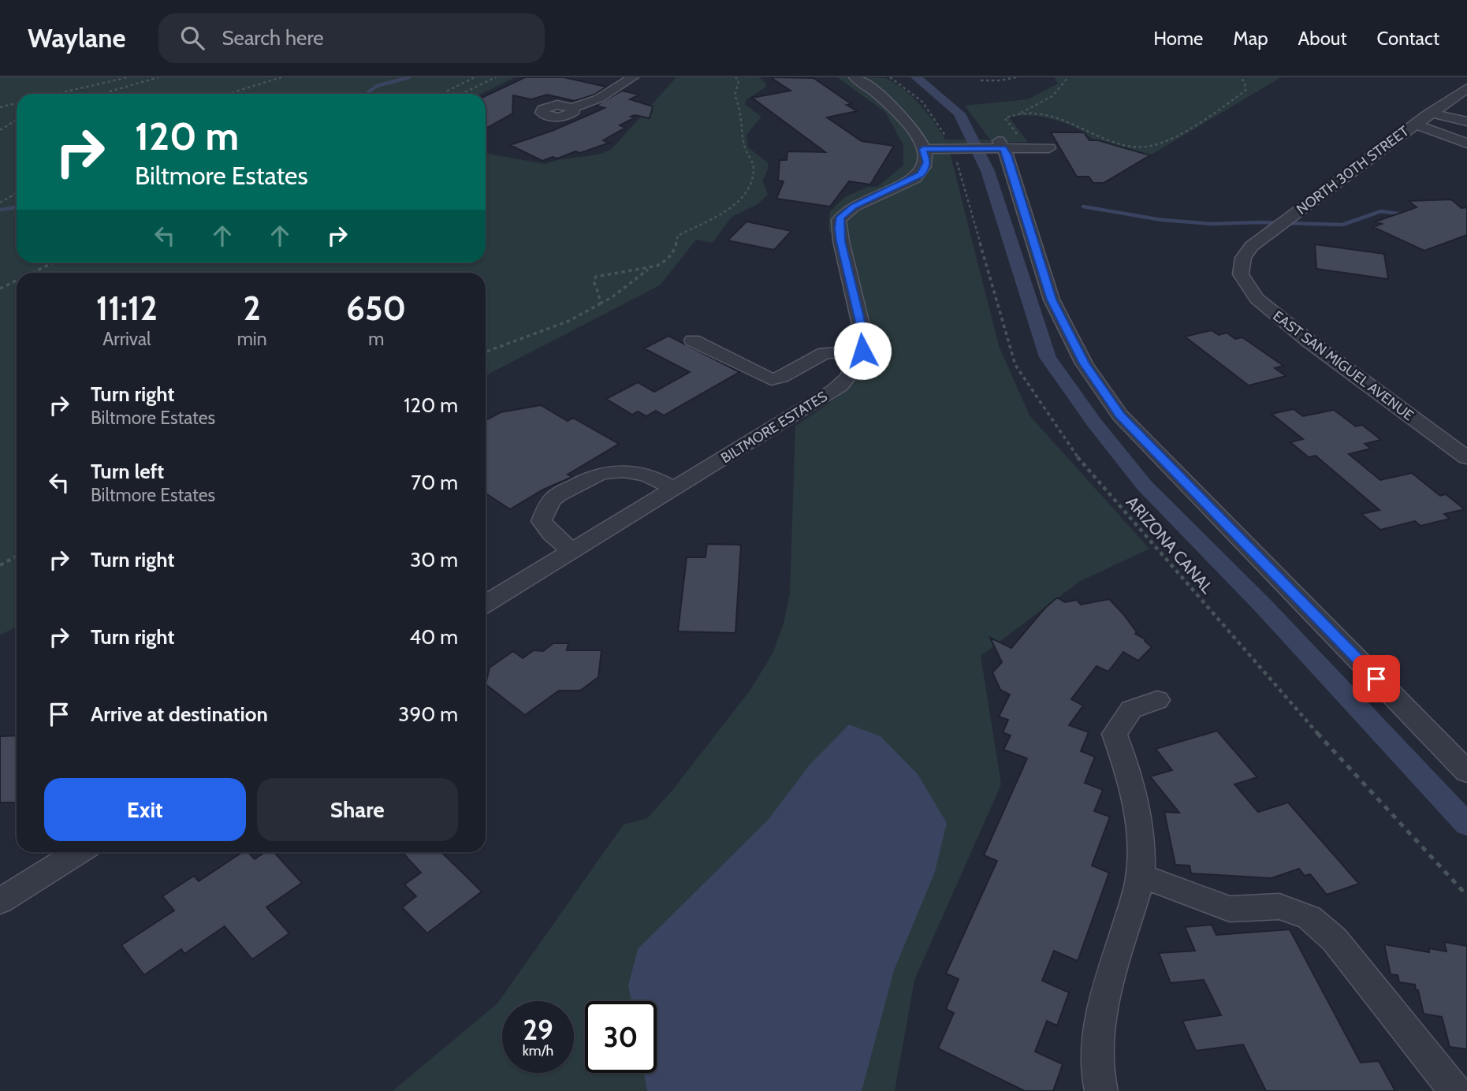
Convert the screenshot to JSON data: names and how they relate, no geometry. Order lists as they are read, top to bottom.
{
  "streets": {
    "street": ["NORTH 30TH STREET", "EAST SAN MIGUEL AVENUE", "BILTMORE ESTATES"],
    "path": ["ARIZONA CANAL"]
  },
  "crossings": [
    ["NORTH 30TH STREET", "EAST SAN MIGUEL AVENUE"]
  ],
  "page": {
    "header": "Waylane",
    "search": "Search here",
    "nav": [
      "Home",
      "Map",
      "About",
      "Contact"
    ],
    "turn": ["120 m", "Biltmore Estates"],
    "eta": [
      "11:12",
      "Arrival",
      "2",
      "min",
      "650",
      "m"
    ],
    "list": [
      {
        "name": "Turn right",
        "note": "Biltmore Estates",
        "value": "120 m"
      },
      {
        "name": "Turn left",
        "note": "Biltmore Estates",
        "value": "70 m"
      },
      {
        "name": "Turn right",
        "value": "30 m"
      },
      {
        "name": "Turn right",
        "value": "40 m"
      },
      {
        "name": "Arrive at destination",
        "value": "390 m"
      }
    ],
    "buttons": ["Exit", "Share"],
    "speed": "29 km/h",
    "limit": "30"
  }
}
